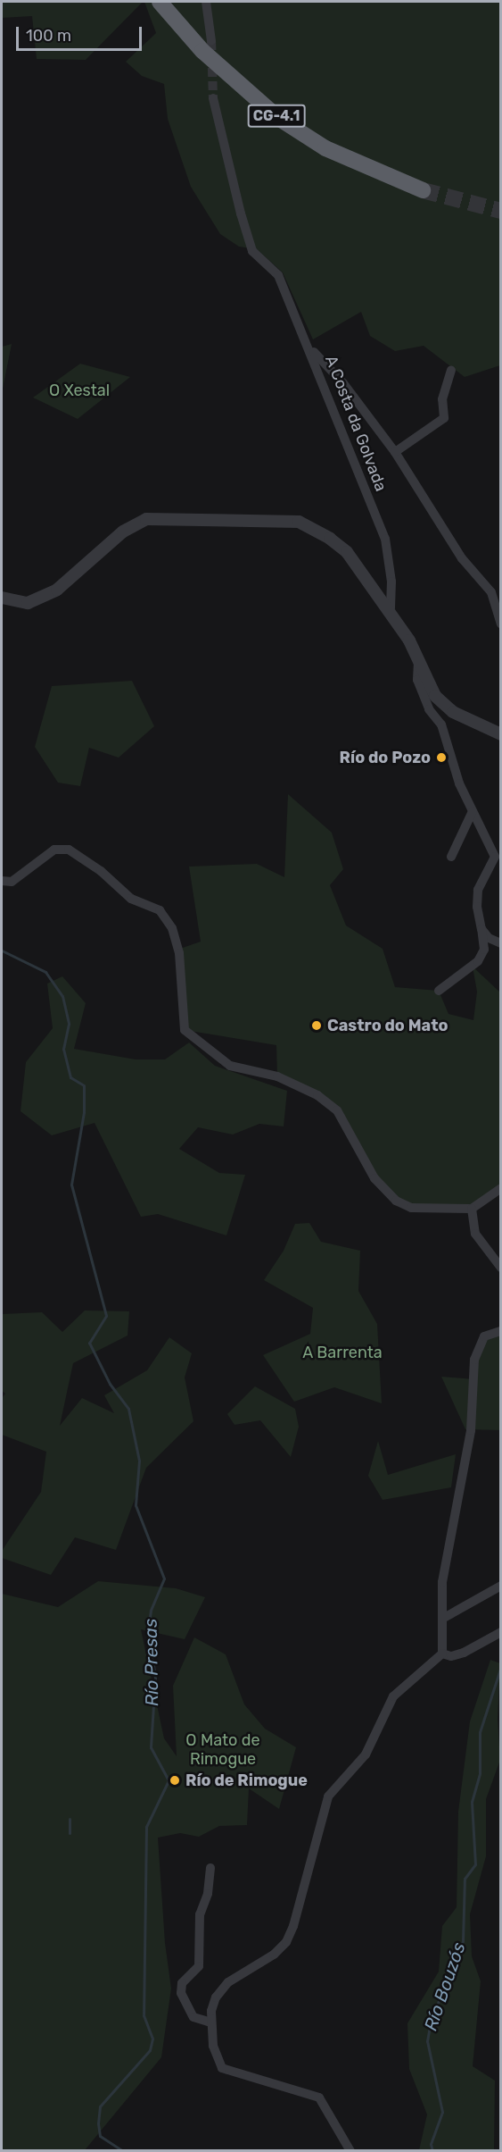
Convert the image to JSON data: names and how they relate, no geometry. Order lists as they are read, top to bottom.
{
  "streets": {
    "highway": ["CG-4.1"],
    "street": ["A Costa da Golvada"]
  },
  "water": ["Río Presas", "Río Bouzós"],
  "parks": ["O Xestal", "A Barrenta", "O Mato de Rimogue"],
  "places": ["Río do Pozo", "Castro do Mato", "Río de Rimogue"],
  "scale_bar": "100 m"
}
